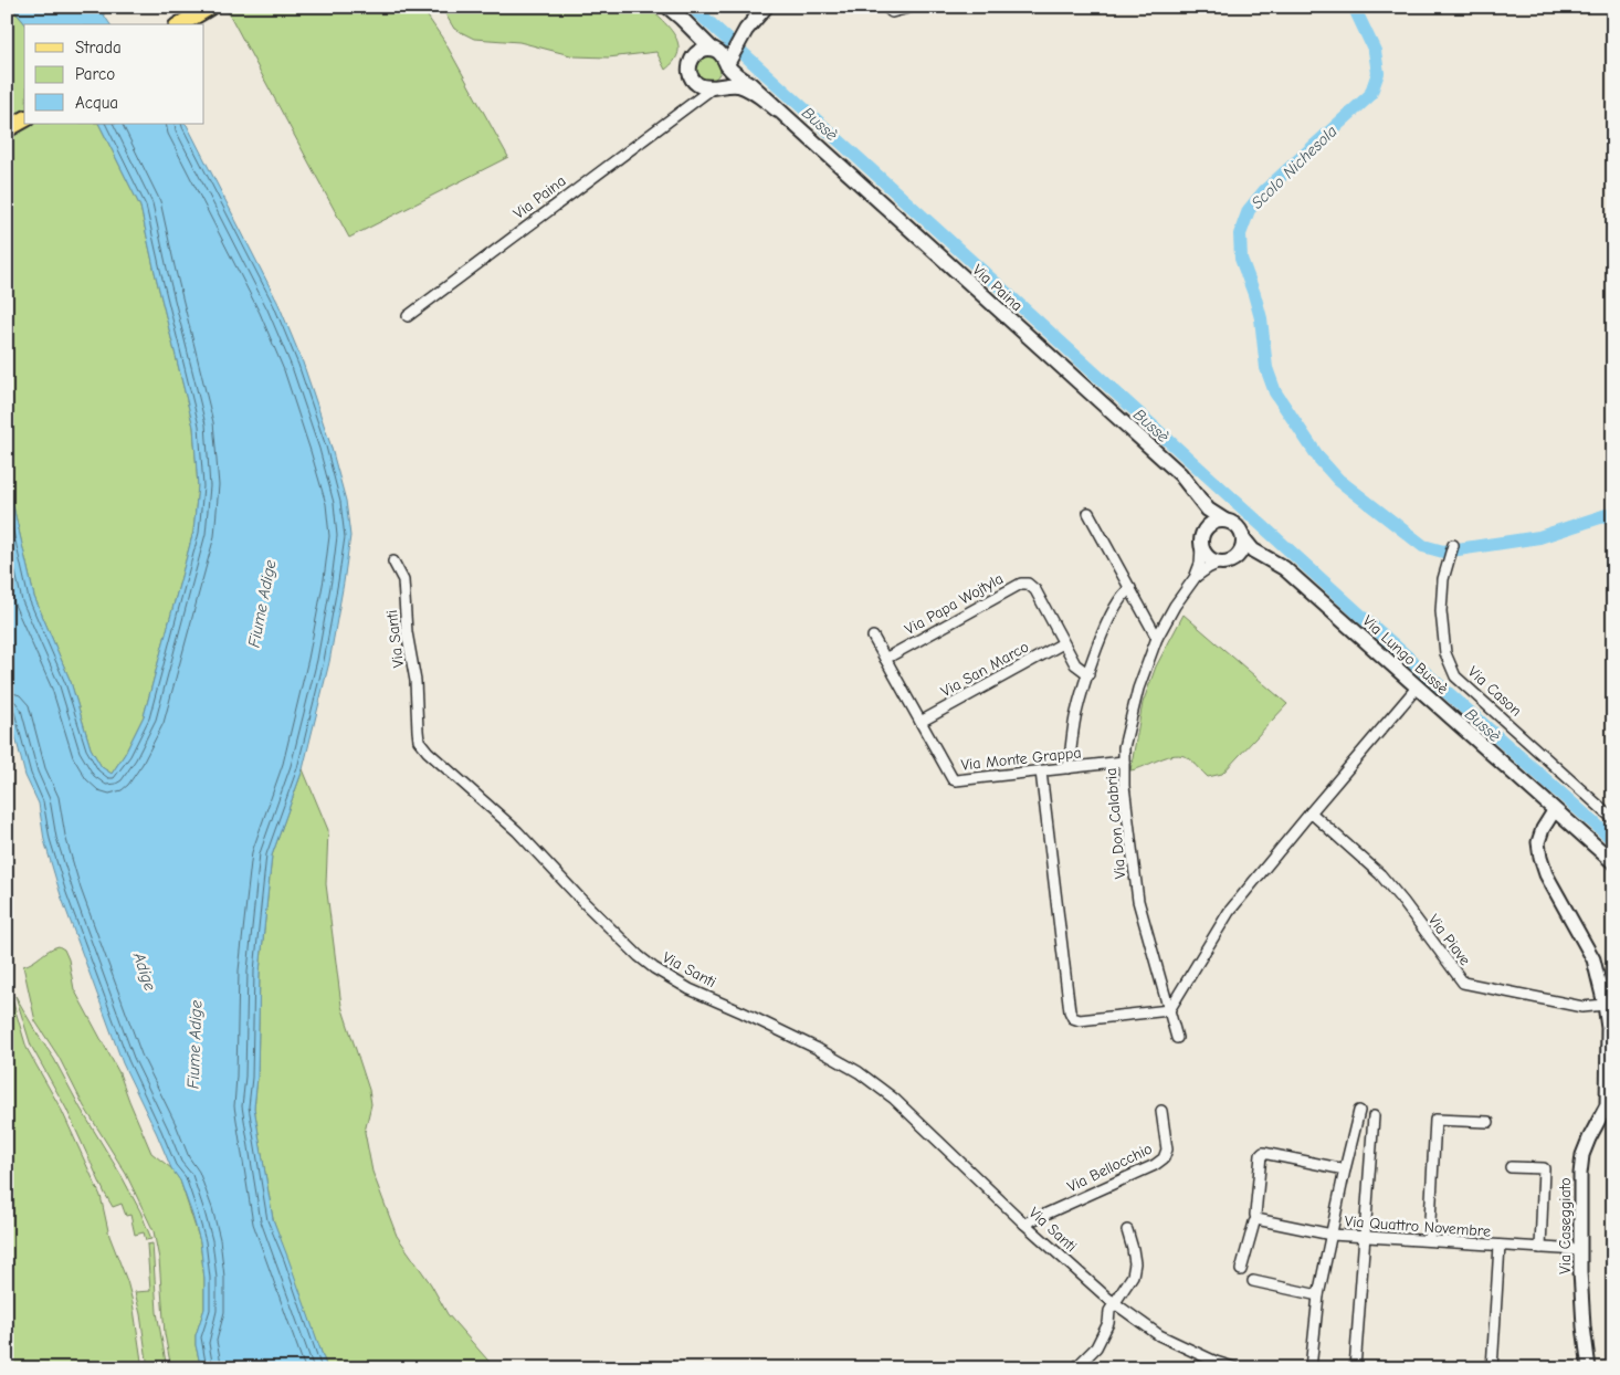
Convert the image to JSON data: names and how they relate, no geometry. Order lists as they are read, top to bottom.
{
  "streets": {
    "main road": ["Via Paina", "Via Lungo Bussè"],
    "street": [
      "Via Papa Wojtyla",
      "Via Santi",
      "Via San Marco",
      "Via Cason",
      "Via Monte Grappa",
      "Via Don Calabria",
      "Via Piave",
      "Via Bellocchio",
      "Via Quattro Novembre",
      "Via Caseggiato"
    ]
  },
  "crossings": [
    ["Via Paina", "Via Lungo Bussè"],
    ["Via Paina", "Via Don Calabria"],
    ["Via Papa Wojtyla", "Via San Marco"],
    ["Via Papa Wojtyla", "Via Monte Grappa"],
    ["Via Santi", "Via Bellocchio"],
    ["Via Lungo Bussè", "Via Don Calabria"],
    ["Via San Marco", "Via Monte Grappa"],
    ["Via Monte Grappa", "Via Don Calabria"],
    ["Via Quattro Novembre", "Via Caseggiato"]
  ],
  "water": [
    "Bussè",
    "Scolo Nichesola",
    "Fiume Adige",
    "Adige"
  ],
  "legend": ["Strada", "Parco", "Acqua"]
}
